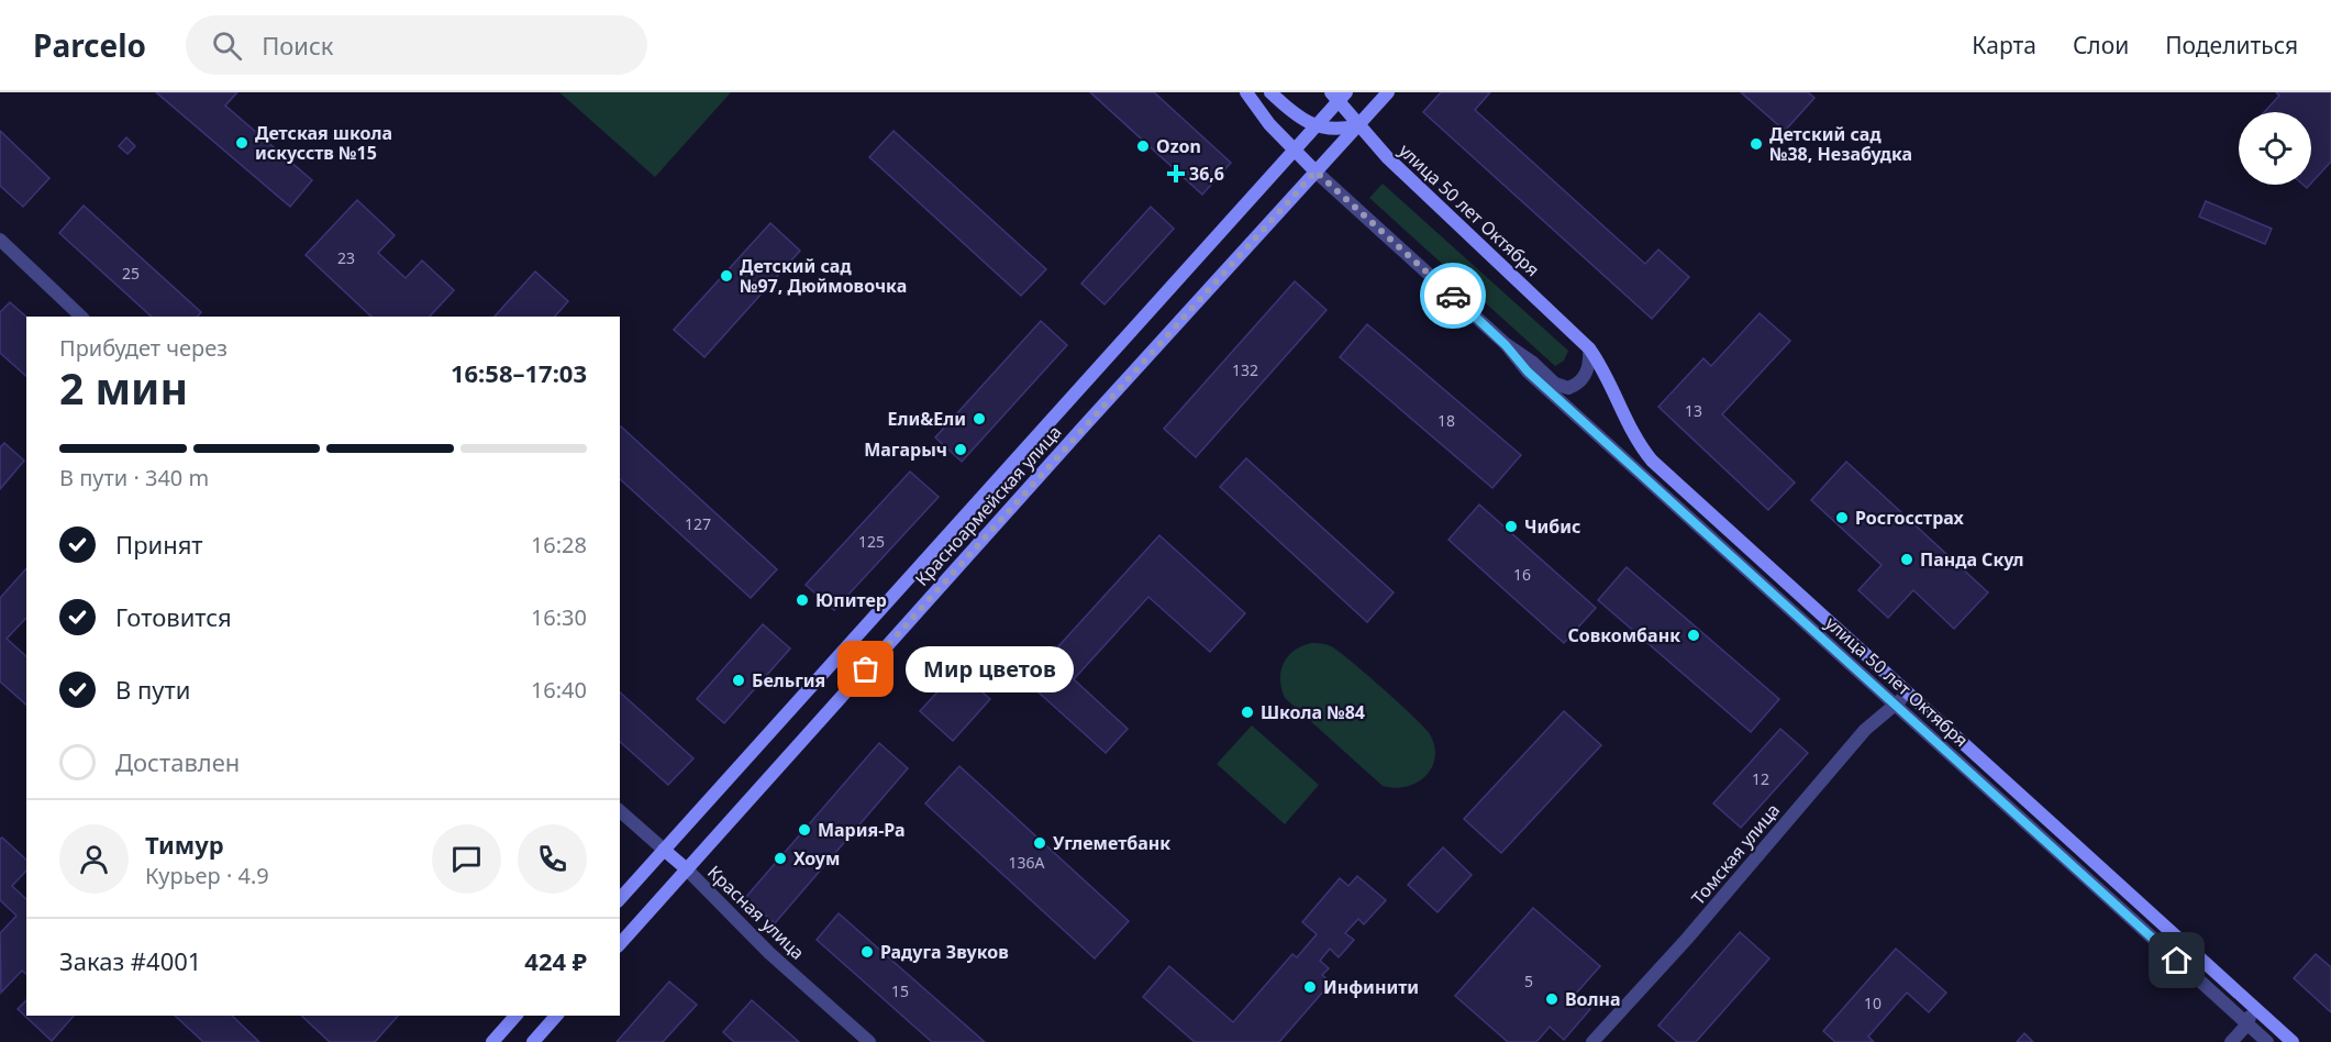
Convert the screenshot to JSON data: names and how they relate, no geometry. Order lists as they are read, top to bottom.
{
  "streets": {
    "main road": ["улица 50 лет Октября", "Красноармейская улица", "Красная улица"],
    "street": ["Томская улица"]
  },
  "crossings": [
    ["улица 50 лет Октября", "Красноармейская улица"],
    ["улица 50 лет Октября", "Томская улица"],
    ["Красноармейская улица", "Красная улица"]
  ],
  "places": {
    "other": [
      "Детская школа искусств №15",
      "Детский сад №38, Незабудка",
      "Ozon",
      "Детский сад №97, Дюймовочка",
      "Ели&Ели",
      "Магарыч",
      "Росгосстрах",
      "Чибис",
      "Панда Скул",
      "Юпитер",
      "Совкомбанк",
      "Мир цветов",
      "Бельгия",
      "Школа №84",
      "Мария-Ра",
      "Углеметбанк",
      "Хоум",
      "Радуга Звуков",
      "Инфинити",
      "Волна"
    ],
    "health": ["36,6"]
  },
  "house_numbers": [
    "23",
    "25",
    "132",
    "13",
    "18",
    "127",
    "125",
    "16",
    "12",
    "136А",
    "5",
    "15",
    "10"
  ],
  "page": {
    "header": "Parcelo",
    "search": "Поиск",
    "nav": ["Карта", "Слои", "Поделиться"],
    "heading": ["2 мин", "Прибудет через", "16:58–17:03"],
    "panel": [
      "Тимур",
      "Курьер · 4.9",
      "Заказ #4001",
      "424 ₽"
    ],
    "bar": "В пути · 340 m",
    "list": [
      ["Принят", "16:28"],
      ["Готовится", "16:30"],
      ["В пути", "16:40"],
      "Доставлен"
    ],
    "bubble": "Мир цветов"
  }
}
